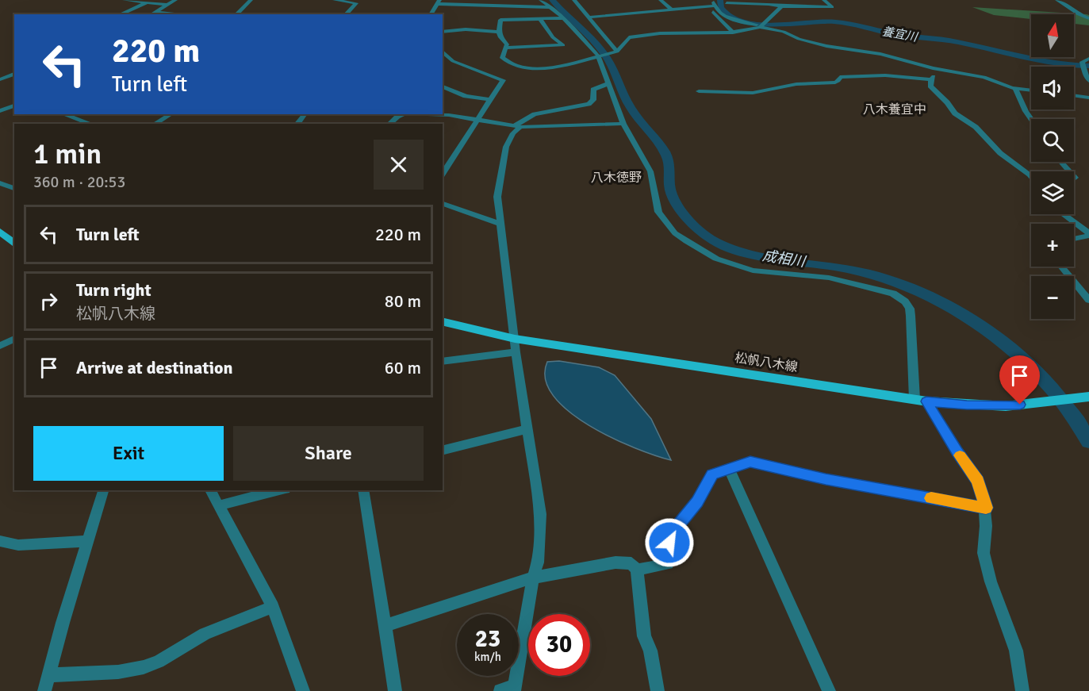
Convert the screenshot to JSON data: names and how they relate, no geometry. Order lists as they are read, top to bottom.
{
  "streets": {
    "main road": ["松帆八木線"]
  },
  "districts": ["八木養宜中", "八木徳野"],
  "water": ["養宜川", "成相川"],
  "north": "top",
  "page": {
    "map_buttons": ["+", "−"],
    "turn": ["220 m", "Turn left"],
    "heading": ["1 min", "360 m · 20:53"],
    "list": [
      {
        "name": "Turn left",
        "value": "220 m"
      },
      {
        "name": "Turn right",
        "note": "松帆八木線",
        "value": "80 m"
      },
      {
        "name": "Arrive at destination",
        "value": "60 m"
      }
    ],
    "buttons": ["Exit", "Share"],
    "speed": "23 km/h",
    "limit": "30"
  }
}
